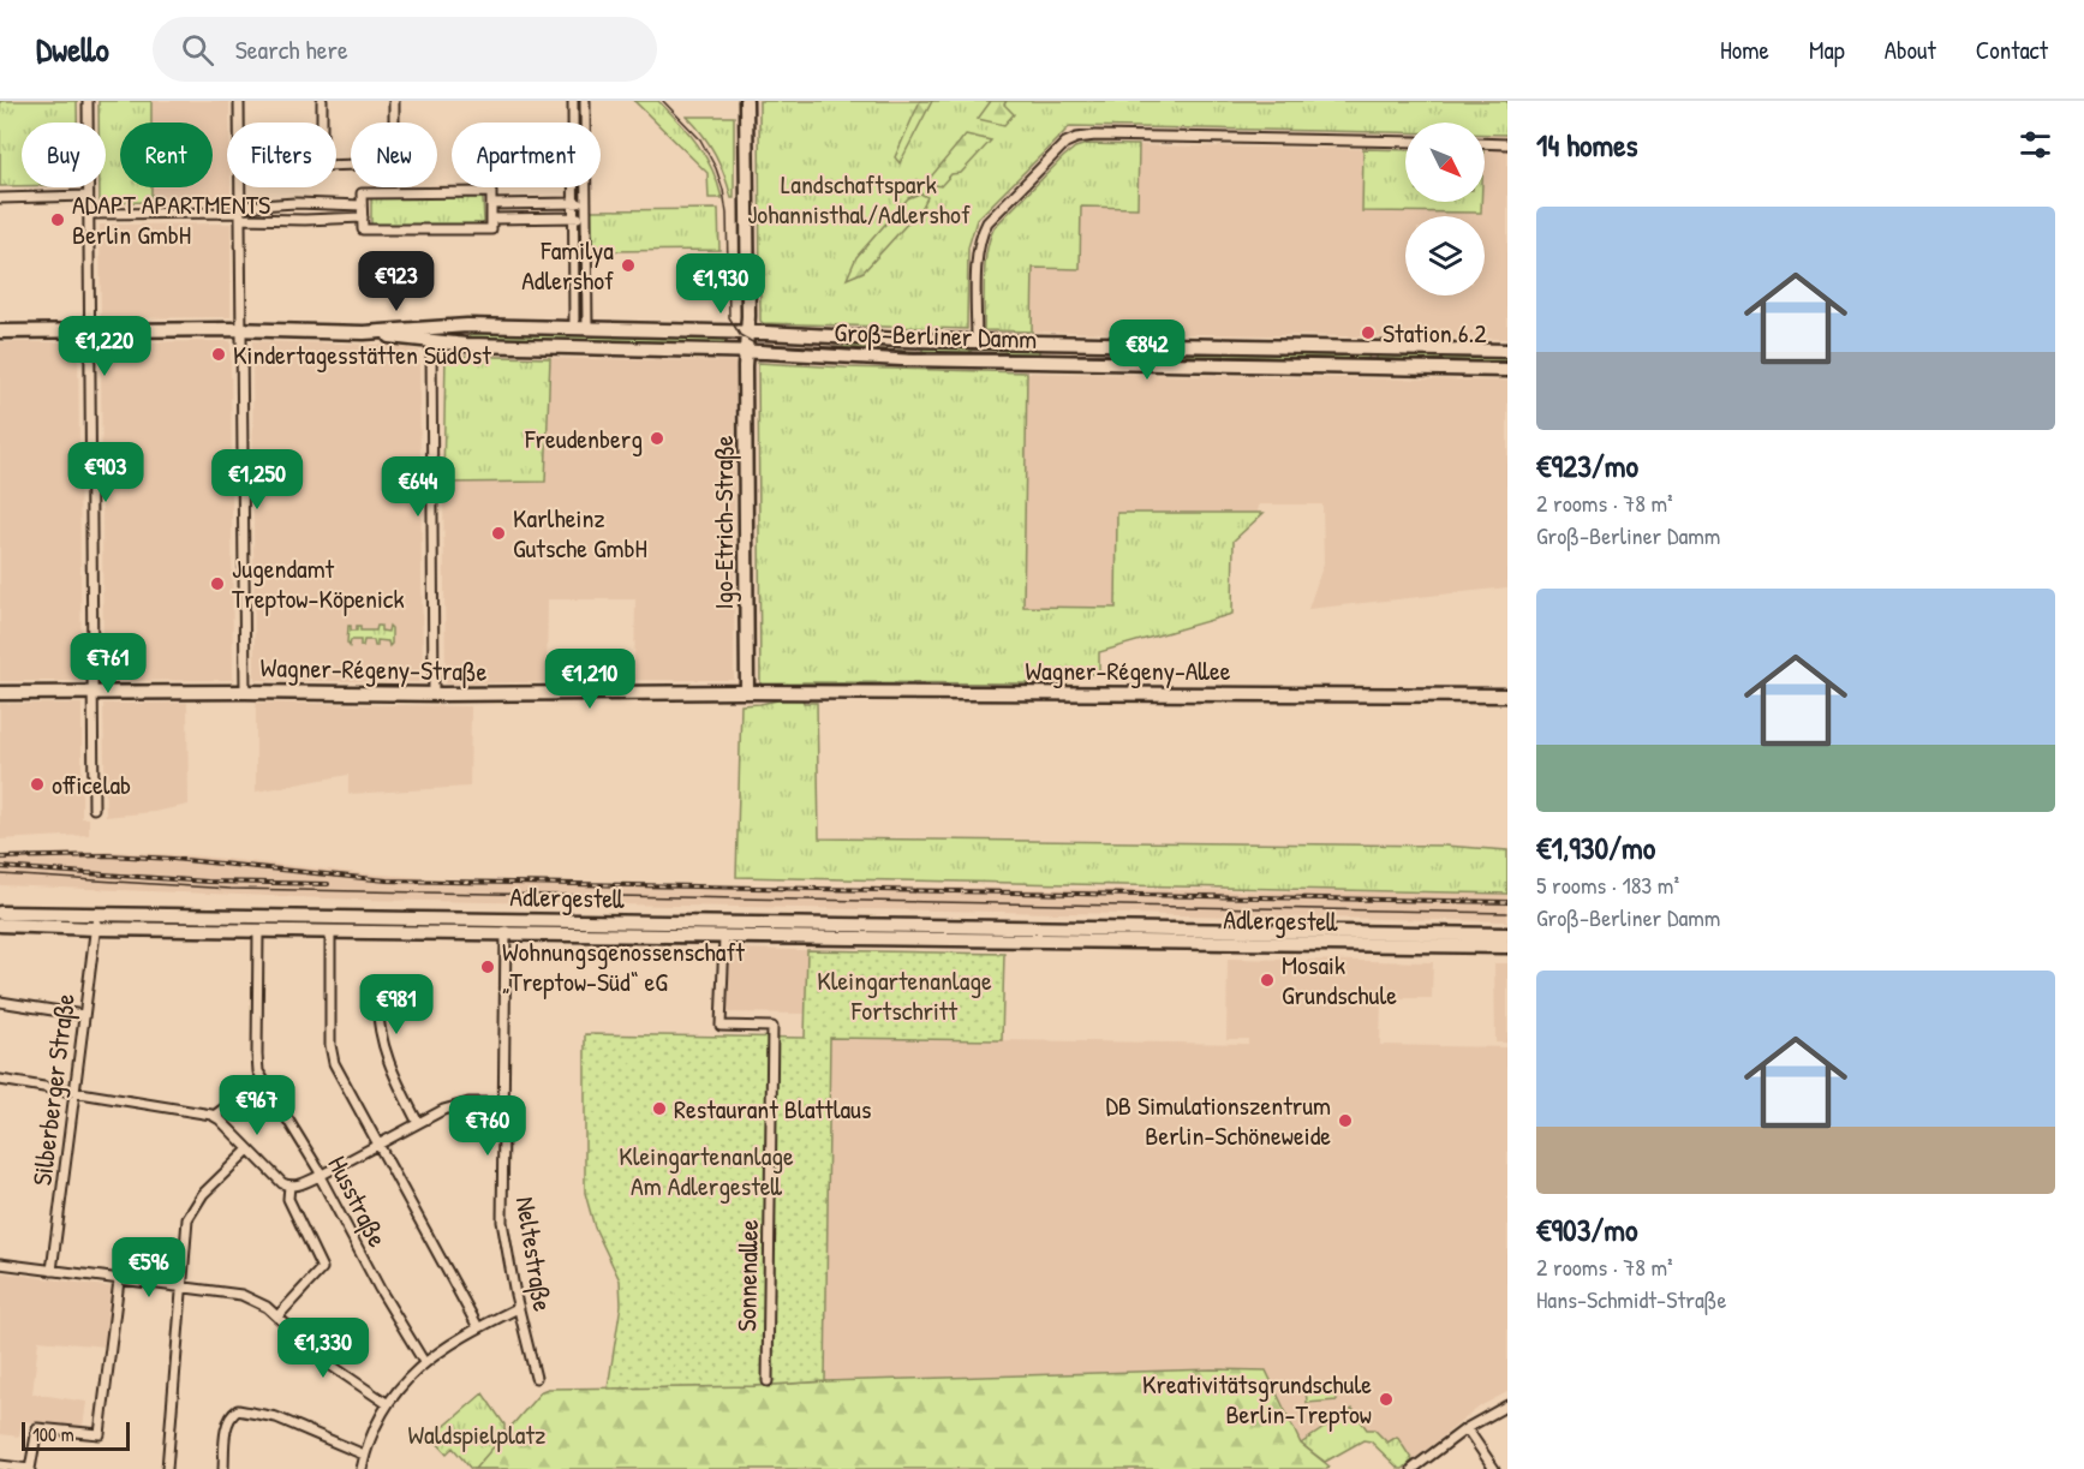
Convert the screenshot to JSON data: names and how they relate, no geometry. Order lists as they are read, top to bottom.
{
  "streets": {
    "main road": [
      "Groß-Berliner Damm",
      "Igo-Etrich-Straße",
      "Wagner-Régeny-Straße",
      "Wagner-Régeny-Allee",
      "Adlergestell"
    ],
    "street": [
      "Silberberger Straße",
      "Husstraße",
      "Neltestraße",
      "Sonnenallee"
    ]
  },
  "crossings": [
    ["Groß-Berliner Damm", "Igo-Etrich-Straße"],
    ["Igo-Etrich-Straße", "Wagner-Régeny-Straße"],
    ["Igo-Etrich-Straße", "Wagner-Régeny-Allee"],
    ["Wagner-Régeny-Straße", "Wagner-Régeny-Allee"],
    ["Adlergestell", "Silberberger Straße"],
    ["Adlergestell", "Husstraße"],
    ["Adlergestell", "Neltestraße"],
    ["Adlergestell", "Sonnenallee"]
  ],
  "parks": [
    "Landschaftspark Johannisthal/Adlershof",
    "Kleingartenanlage Fortschritt",
    "Kleingartenanlage Am Adlergestell",
    "Waldspielplatz"
  ],
  "places": [
    "ADAPT APARTMENTS Berlin GmbH",
    "Familya Adlershof",
    "Station 6.2",
    "Kindertagesstätten SüdOst",
    "Freudenberg",
    "Karlheinz Gutsche GmbH",
    "Jugendamt Treptow-Köpenick",
    "officelab",
    "Wohnungsgenossenschaft „Treptow-Süd“ eG",
    "Mosaik Grundschule",
    "Restaurant Blattlaus",
    "DB Simulationszentrum Berlin-Schöneweide",
    "Kreativitätsgrundschule Berlin-Treptow"
  ],
  "scale_bar": "100 m",
  "north": "bottom right",
  "page": {
    "header": "Dwello",
    "search": "Search here",
    "nav": [
      "Home",
      "Map",
      "About",
      "Contact"
    ],
    "heading": "14 homes",
    "chip": [
      "Buy",
      "Rent",
      "Filters",
      "New",
      "Apartment"
    ],
    "list": [
      {
        "name": "€923/mo",
        "note": "2 rooms · 78 m² · Groß-Berliner Damm"
      },
      {
        "name": "€1,930/mo",
        "note": "5 rooms · 183 m² · Groß-Berliner Damm"
      },
      {
        "name": "€903/mo",
        "note": "2 rooms · 78 m² · Hans-Schmidt-Straße"
      }
    ],
    "price": [
      "€923",
      "€1,930",
      "€1,220",
      "€842",
      "€903",
      "€1,250",
      "€644",
      "€761",
      "€1,210",
      "€981",
      "€967",
      "€760",
      "€596",
      "€1,330"
    ],
    "scale": "100 m"
  }
}
